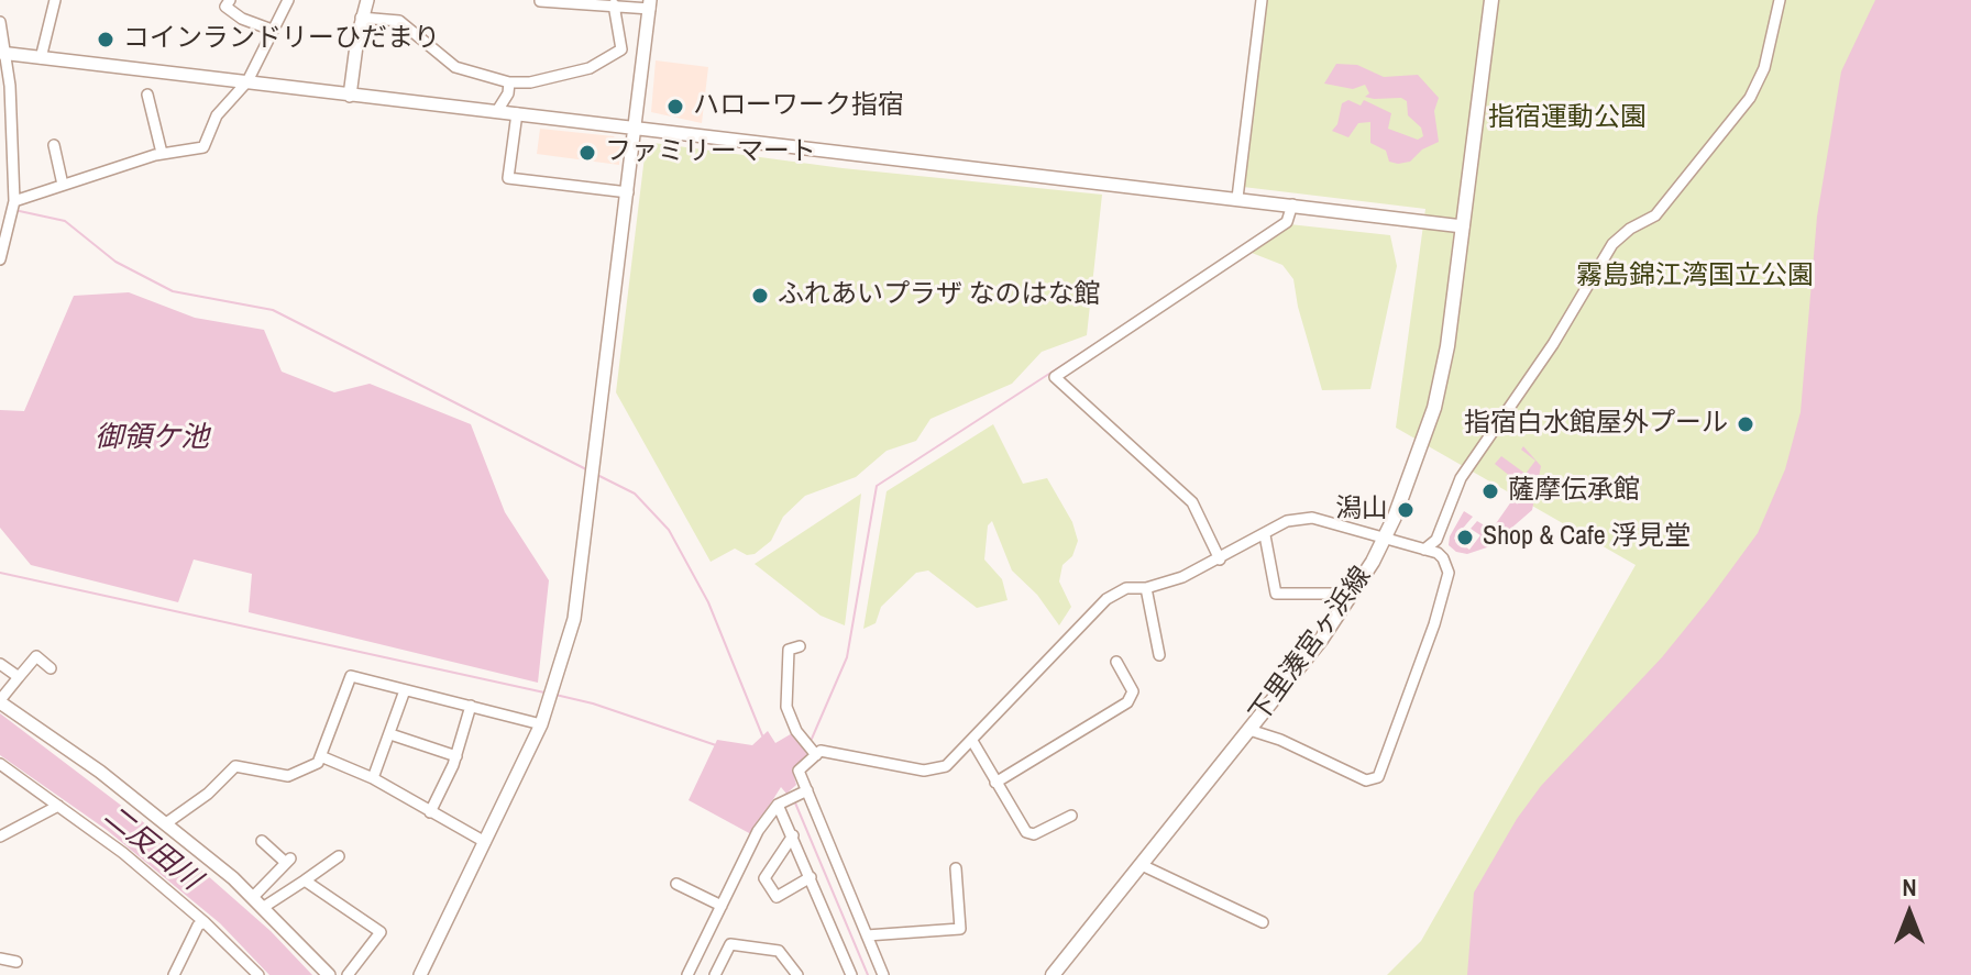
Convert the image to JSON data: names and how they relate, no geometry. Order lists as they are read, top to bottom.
{
  "streets": {
    "main road": ["下里湊宮ヶ浜線"]
  },
  "water": ["御領ケ池", "二反田川"],
  "parks": ["指宿運動公園", "霧島錦江湾国立公園"],
  "places": [
    "コインランドリーひだまり",
    "ハローワーク指宿",
    "ファミリーマート",
    "ふれあいプラザ なのはな館",
    "指宿白水館屋外プール",
    "薩摩伝承館",
    "潟山",
    "Shop & Cafe 浮見堂"
  ],
  "north": "top"
}
